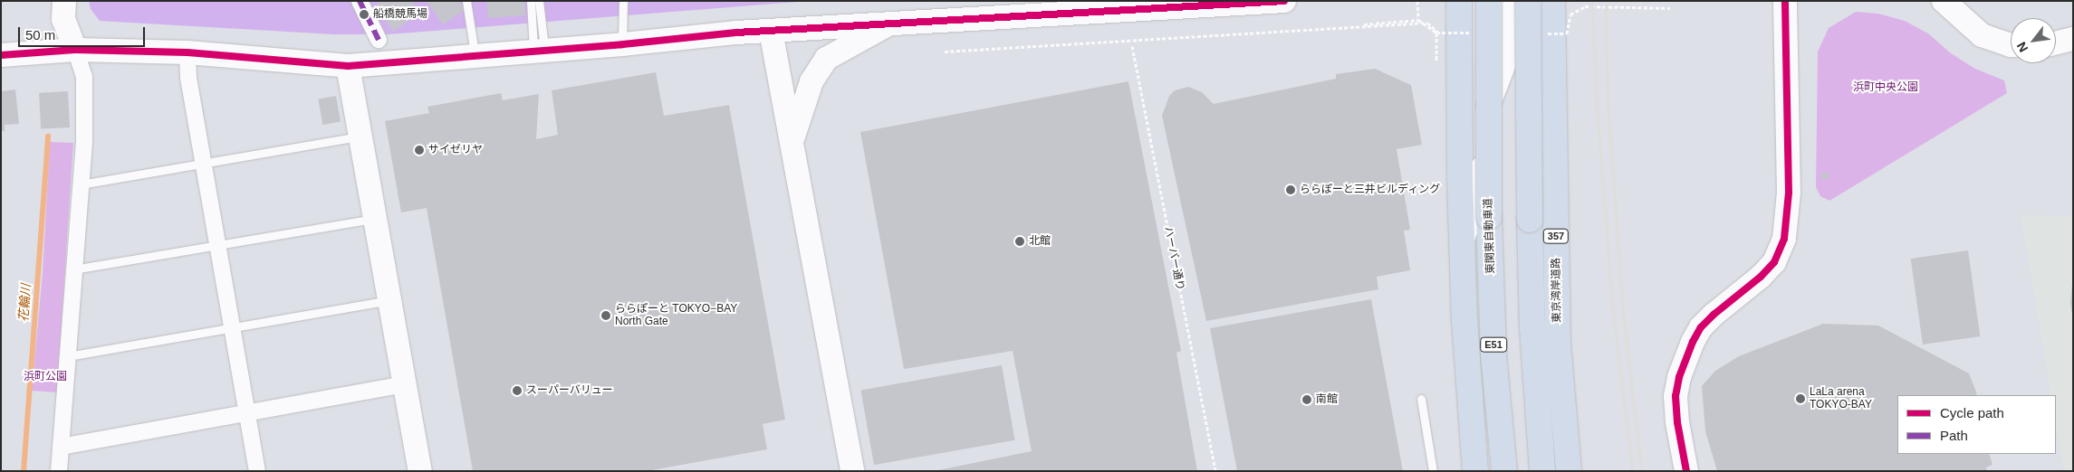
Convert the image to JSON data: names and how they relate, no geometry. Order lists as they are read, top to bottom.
{
  "streets": {
    "highway": [
      "東関東自動車道",
      "357",
      "東京湾岸道路",
      "E51"
    ],
    "path": ["ハーバー通り"]
  },
  "water": ["花輪川"],
  "parks": ["浜町中央公園", "浜町公園"],
  "places": [
    "船橋競馬場",
    "サイゼリヤ",
    "ららぽーと三井ビルディング",
    "北館",
    "ららぽーと TOKYO−BAY North Gate",
    "スーパーバリュー",
    "LaLa arena TOKYO-BAY",
    "南館"
  ],
  "legend": ["Cycle path", "Path"],
  "scale_bar": "50 m",
  "north": "bottom left"
}
